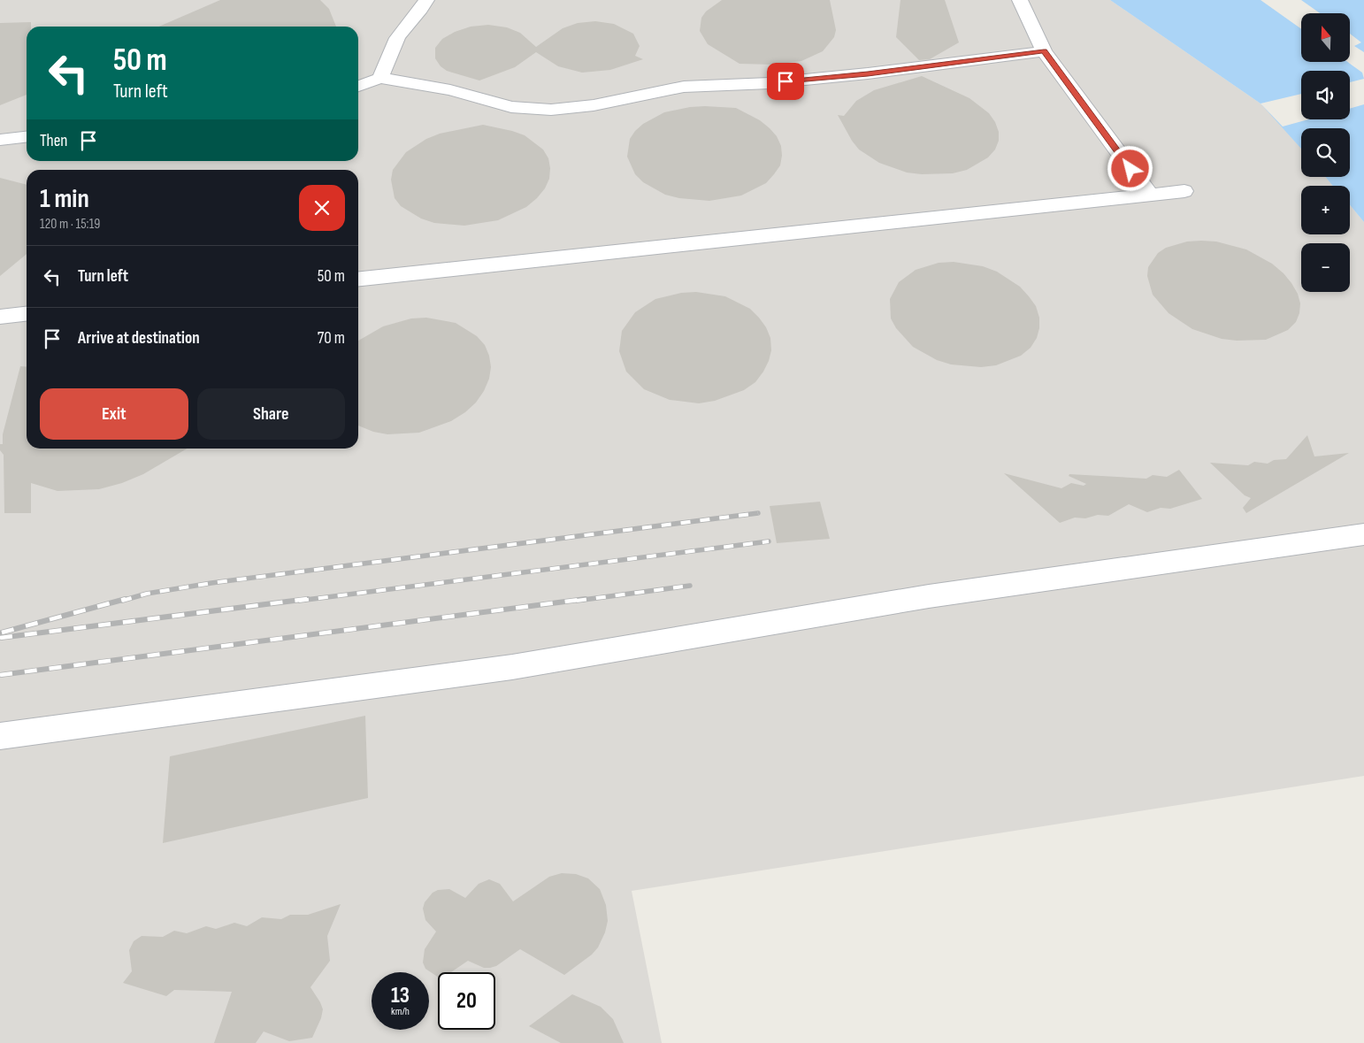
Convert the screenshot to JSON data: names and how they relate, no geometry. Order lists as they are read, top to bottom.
{
  "north": "top",
  "page": {
    "map_buttons": ["+", "−"],
    "turn": ["50 m", "Turn left"],
    "then": "Then",
    "heading": ["1 min", "120 m · 15:19"],
    "list": [
      {
        "name": "Turn left",
        "value": "50 m"
      },
      {
        "name": "Arrive at destination",
        "value": "70 m"
      }
    ],
    "buttons": ["Exit", "Share"],
    "speed": "13 km/h",
    "limit": "20"
  }
}
